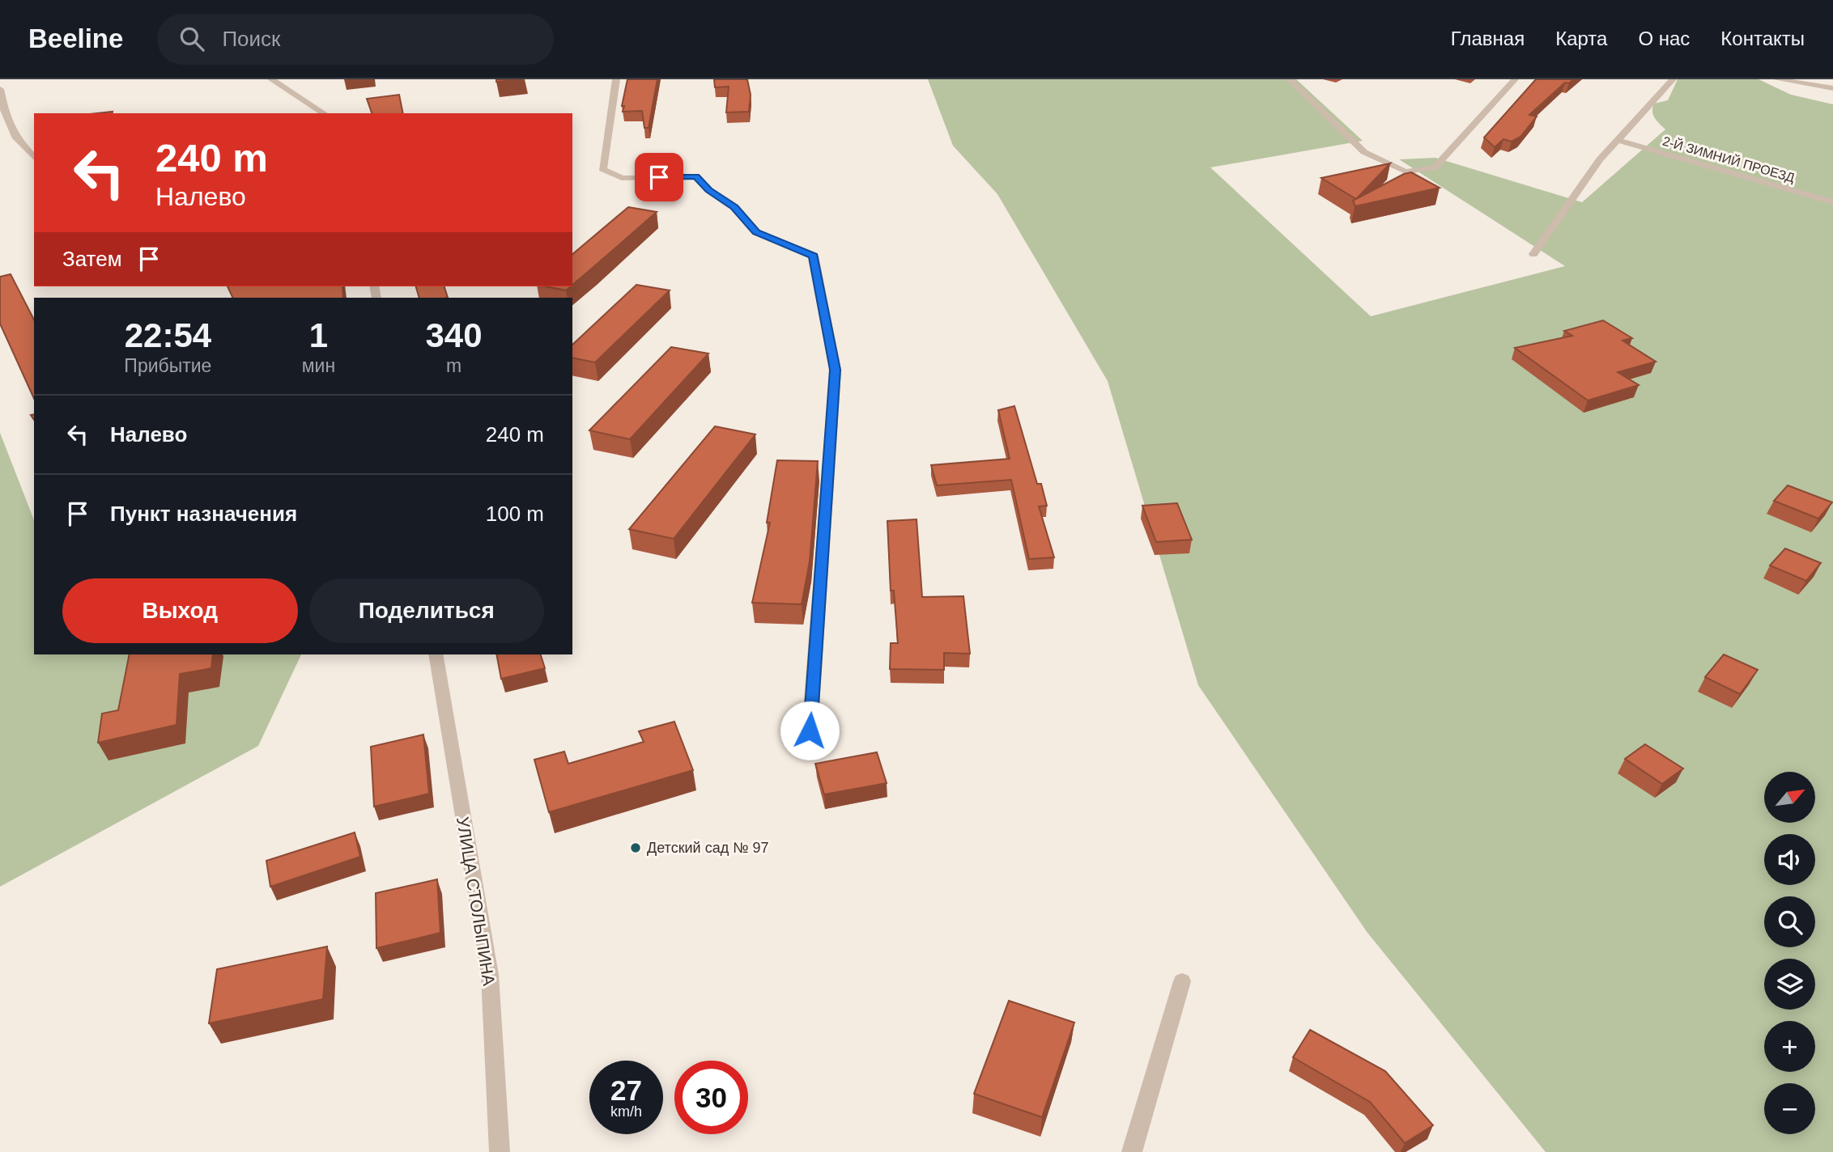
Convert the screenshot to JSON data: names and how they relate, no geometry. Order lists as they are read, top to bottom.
{
  "streets": {
    "street": ["2-Й ЗИМНИЙ ПРОЕЗД", "УЛИЦА СТОЛЫПИНА"]
  },
  "places": ["Детский сад № 97"],
  "north": "top right",
  "page": {
    "header": "Beeline",
    "search": "Поиск",
    "nav": [
      "Главная",
      "Карта",
      "О нас",
      "Контакты"
    ],
    "turn": ["240 m", "Налево"],
    "then": "Затем",
    "eta": [
      "22:54",
      "Прибытие",
      "1",
      "мин",
      "340",
      "m"
    ],
    "list": [
      {
        "name": "Налево",
        "value": "240 m"
      },
      {
        "name": "Пункт назначения",
        "value": "100 m"
      }
    ],
    "buttons": ["Выход", "Поделиться"],
    "map_buttons": ["+", "−"],
    "speed": "27 km/h",
    "limit": "30"
  }
}
